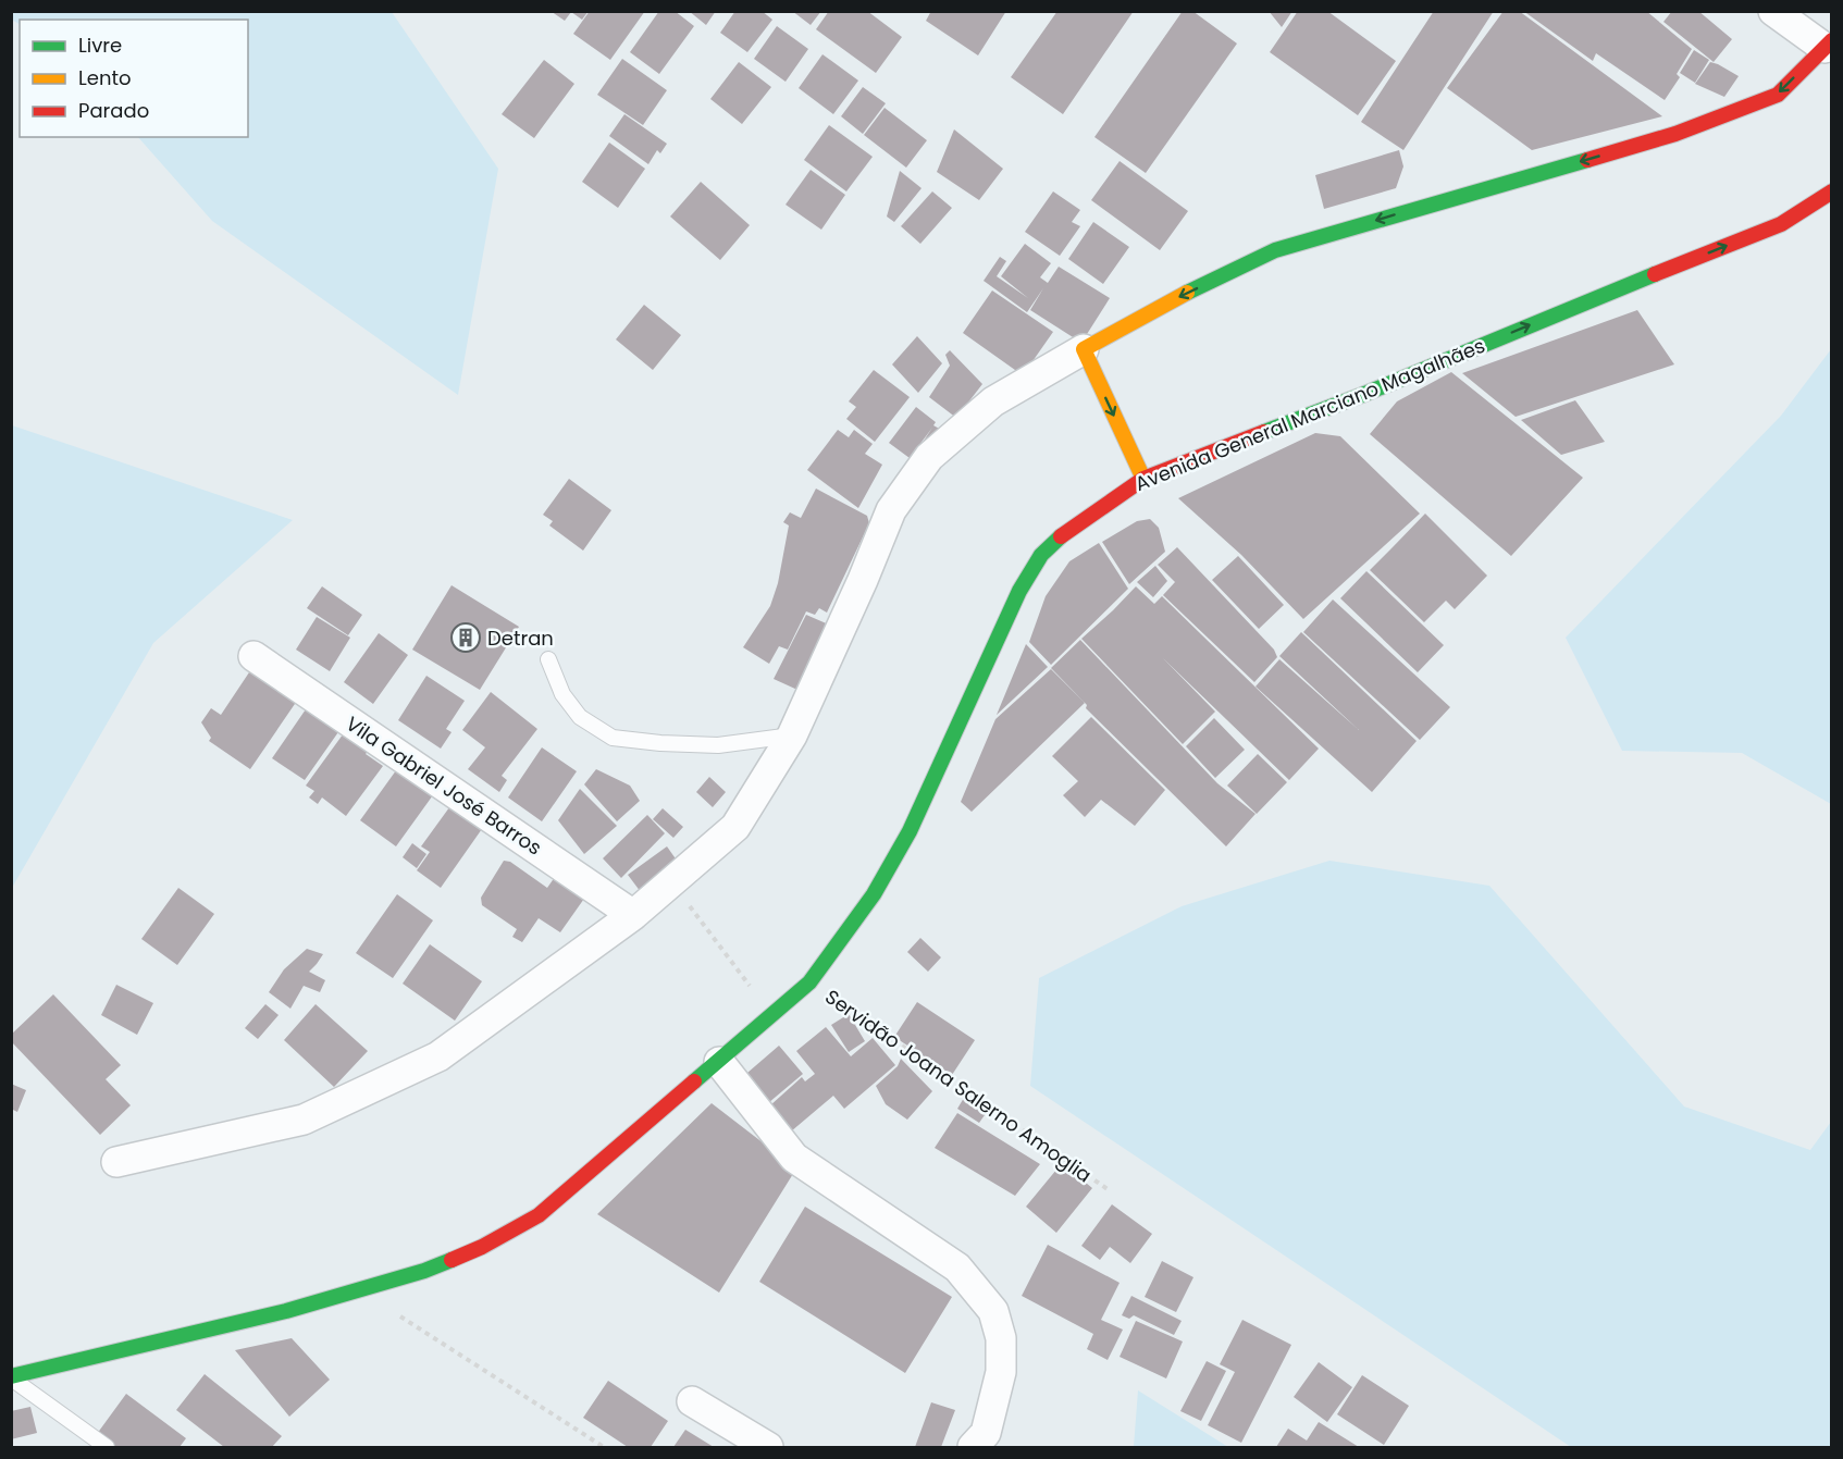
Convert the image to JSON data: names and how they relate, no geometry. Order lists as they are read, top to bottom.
{
  "streets": {
    "street": ["Avenida General Marciano Magalhães", "Vila Gabriel José Barros"],
    "path": ["Servidão Joana Salerno Amoglia"]
  },
  "crossings": [
    ["Avenida General Marciano Magalhães", "Servidão Joana Salerno Amoglia"]
  ],
  "places": {
    "building": ["Detran"]
  },
  "legend": ["Livre", "Lento", "Parado"]
}
